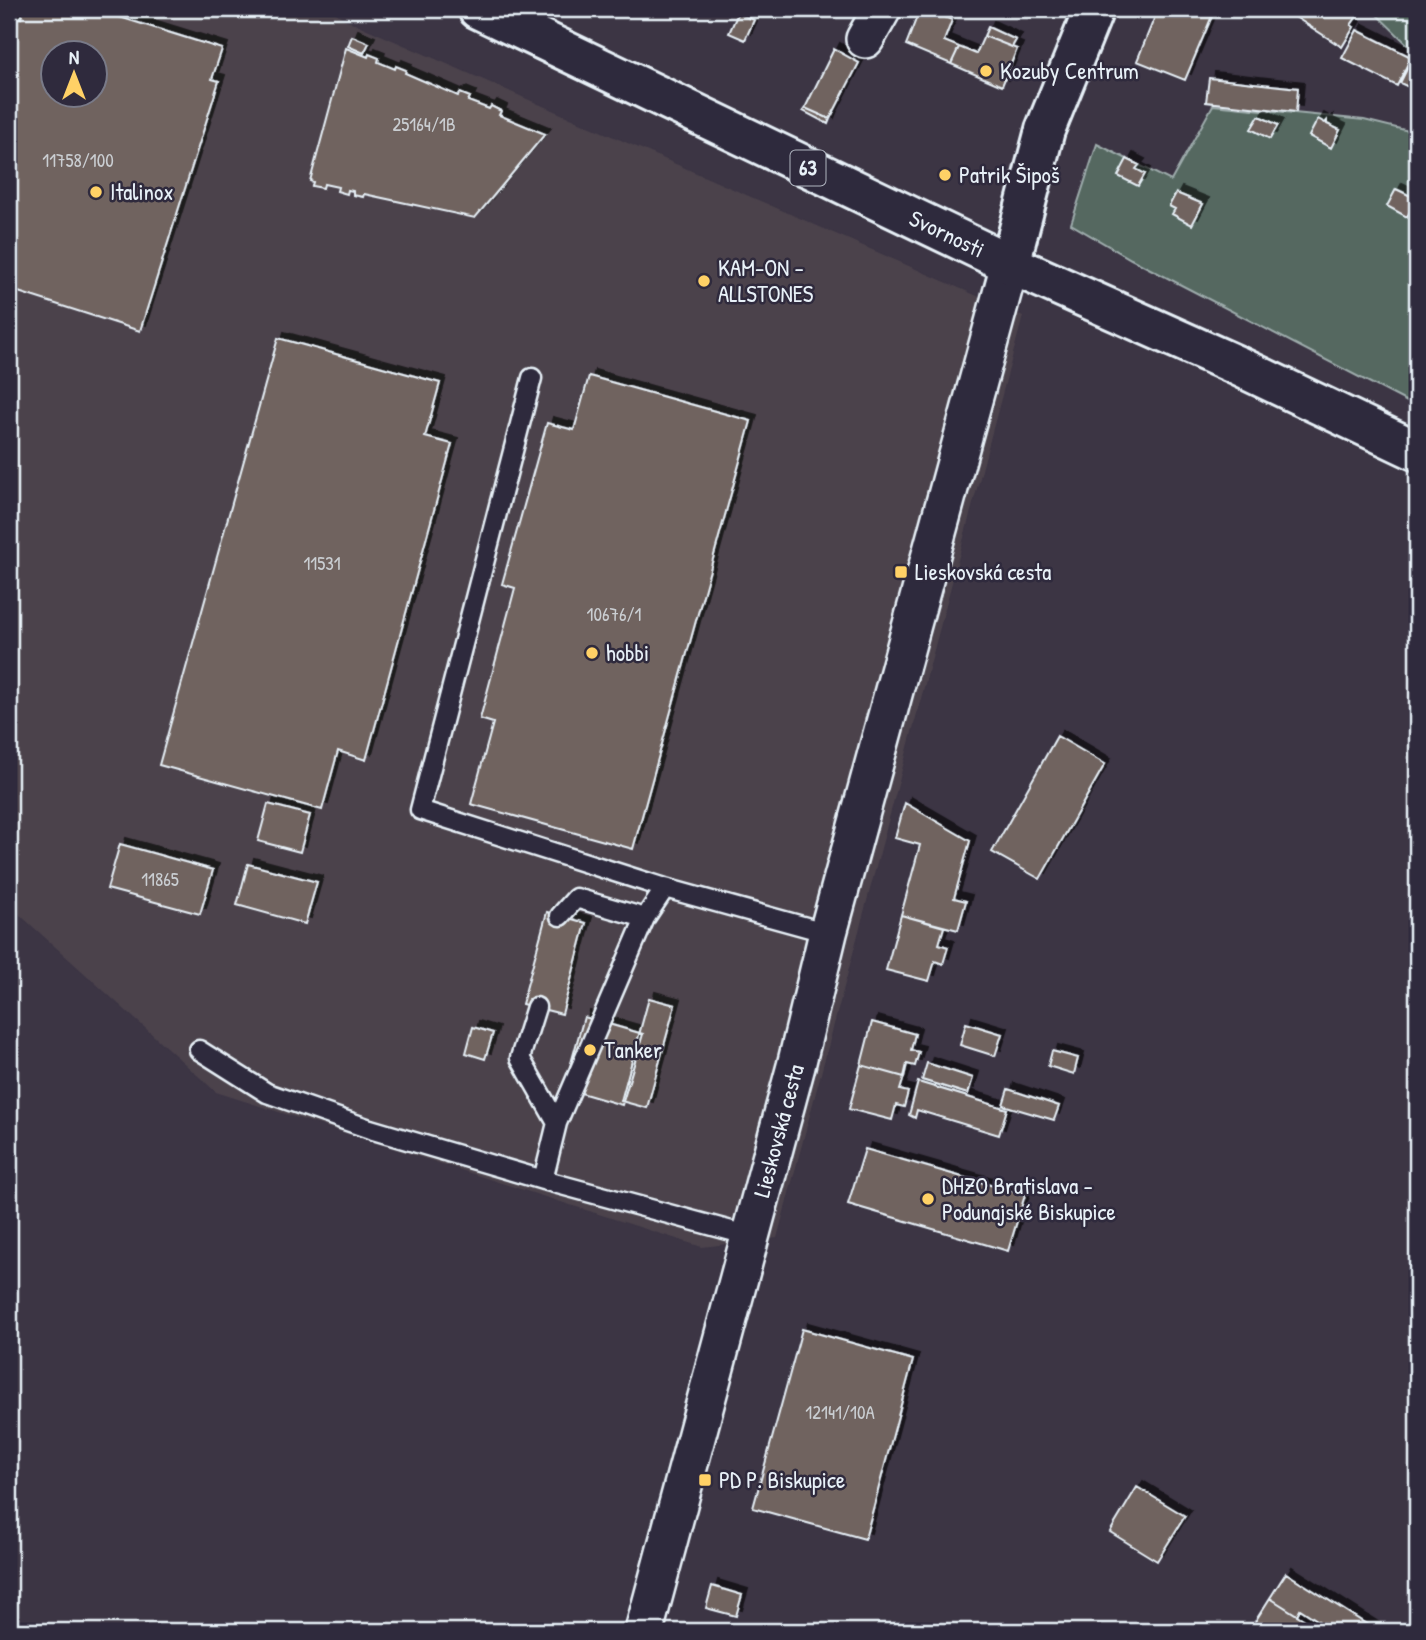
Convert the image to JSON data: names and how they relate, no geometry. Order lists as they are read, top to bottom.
{
  "streets": {
    "main road": ["63", "Svornosti"],
    "street": ["Lieskovská cesta"]
  },
  "crossings": [
    ["Svornosti", "Lieskovská cesta"]
  ],
  "places": {
    "other": [
      "Kozuby Centrum",
      "Patrik Šipoš",
      "Italinox",
      "KAM-ON - ALLSTONES",
      "hobbi",
      "Tanker",
      "DHZO Bratislava - Podunajské Biskupice"
    ],
    "transit": ["Lieskovská cesta", "PD P. Biskupice"]
  },
  "house_numbers": [
    "25164/1B",
    "11758/100",
    "11531",
    "10676/1",
    "11865",
    "12141/10A"
  ],
  "north": "top"
}
